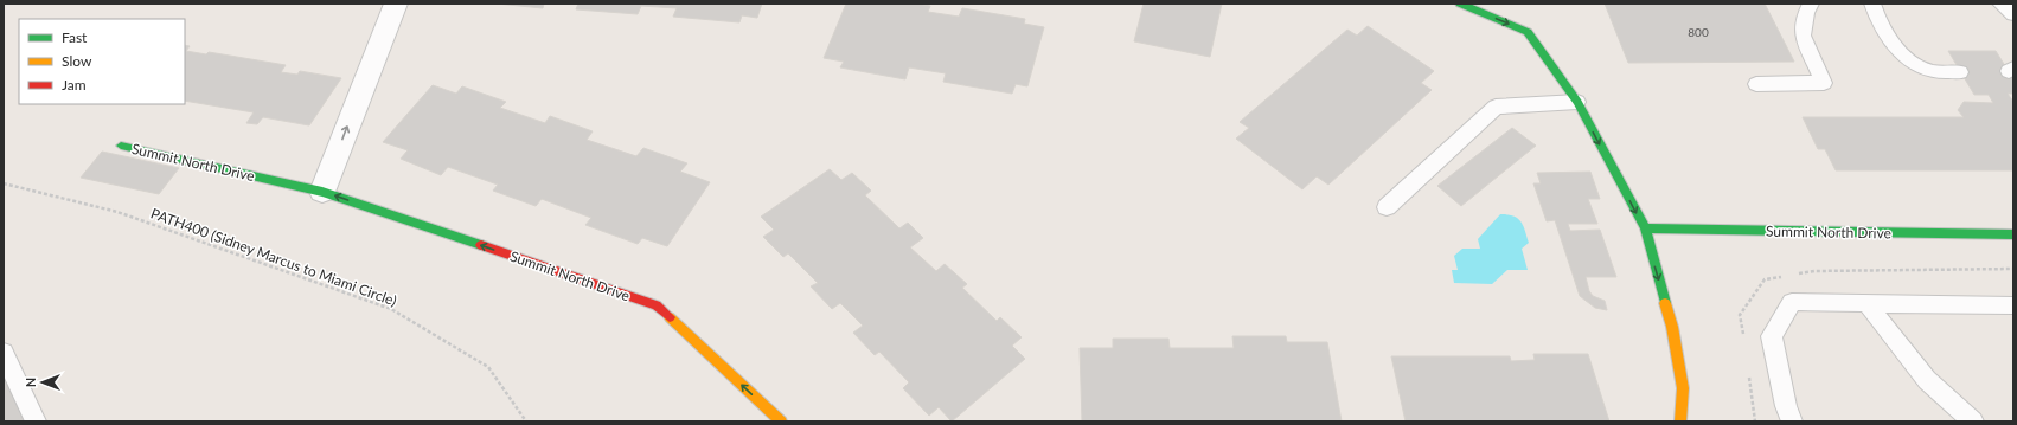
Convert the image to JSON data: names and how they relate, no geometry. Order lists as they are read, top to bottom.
{
  "streets": {
    "street": ["Summit North Drive"],
    "path": ["PATH400 (Sidney Marcus to Miami Circle)"]
  },
  "one_way": ["Summit North Drive"],
  "house_numbers": ["800"],
  "legend": ["Fast", "Slow", "Jam"],
  "north": "left"
}
